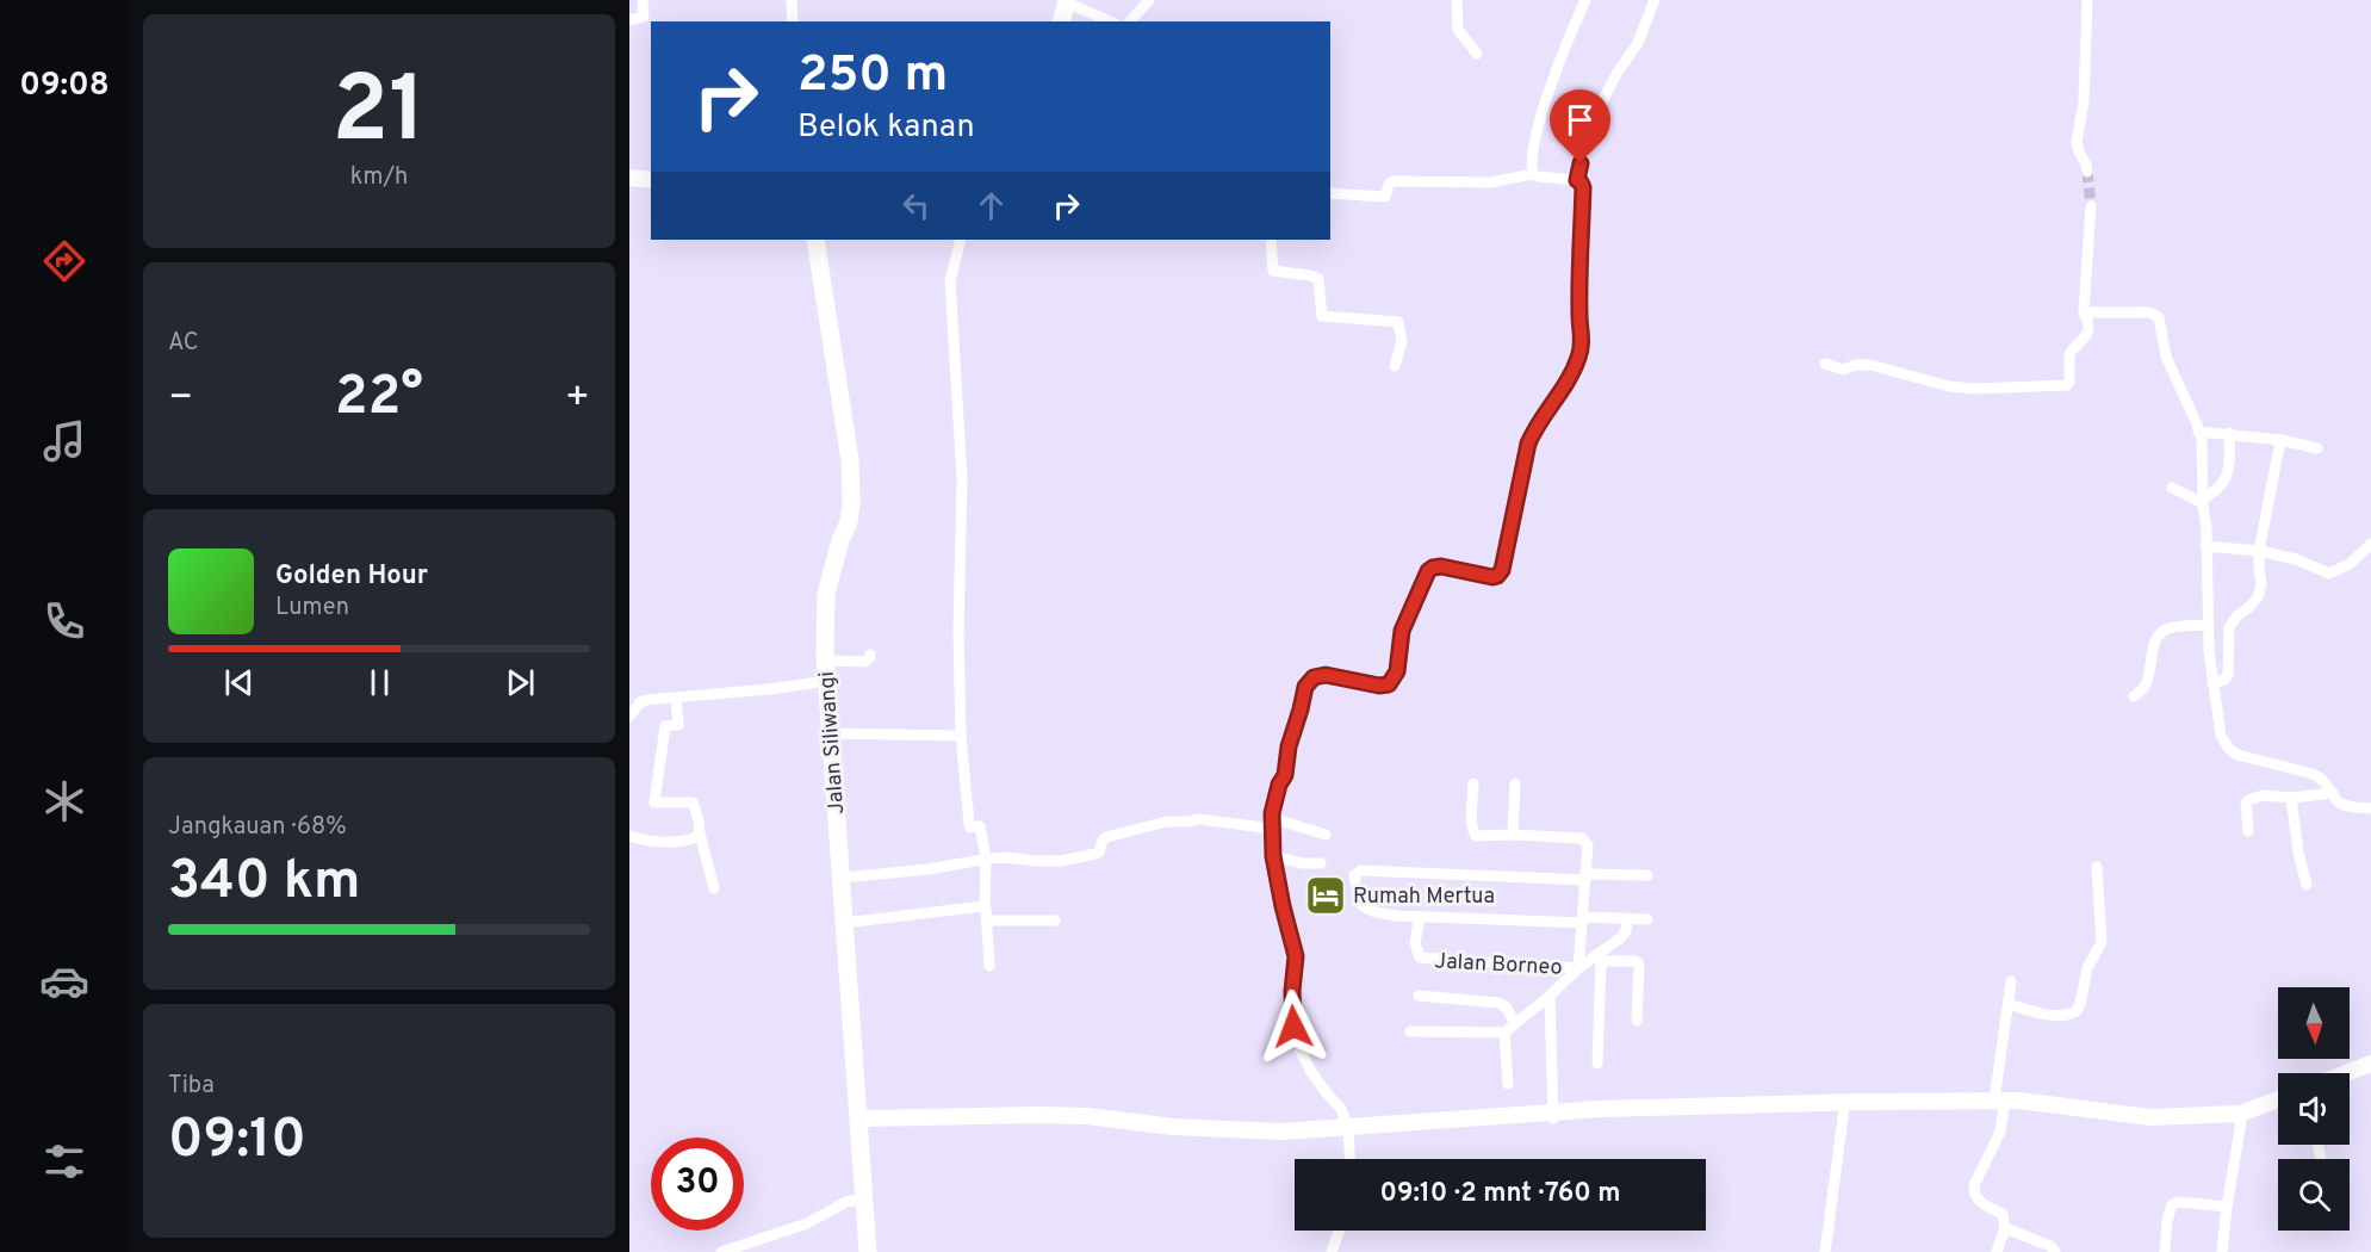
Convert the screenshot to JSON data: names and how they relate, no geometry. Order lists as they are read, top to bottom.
{
  "streets": {
    "main road": ["Jalan Siliwangi"],
    "street": ["Jalan Borneo"]
  },
  "places": {
    "hotel": ["Rumah Mertua"]
  },
  "north": "bottom",
  "page": {
    "tabs": "09:08",
    "tile": [
      ["21", "km/h"],
      "AC",
      ["Jangkauan · 68%", "340 km"],
      ["Tiba", "09:10"]
    ],
    "turn": ["250 m", "Belok kanan"],
    "heat": ["−", "22°", "+"],
    "song": ["Golden Hour", "Lumen"],
    "limit": "30",
    "trip": "09:10 · 2 mnt · 760 m"
  }
}
